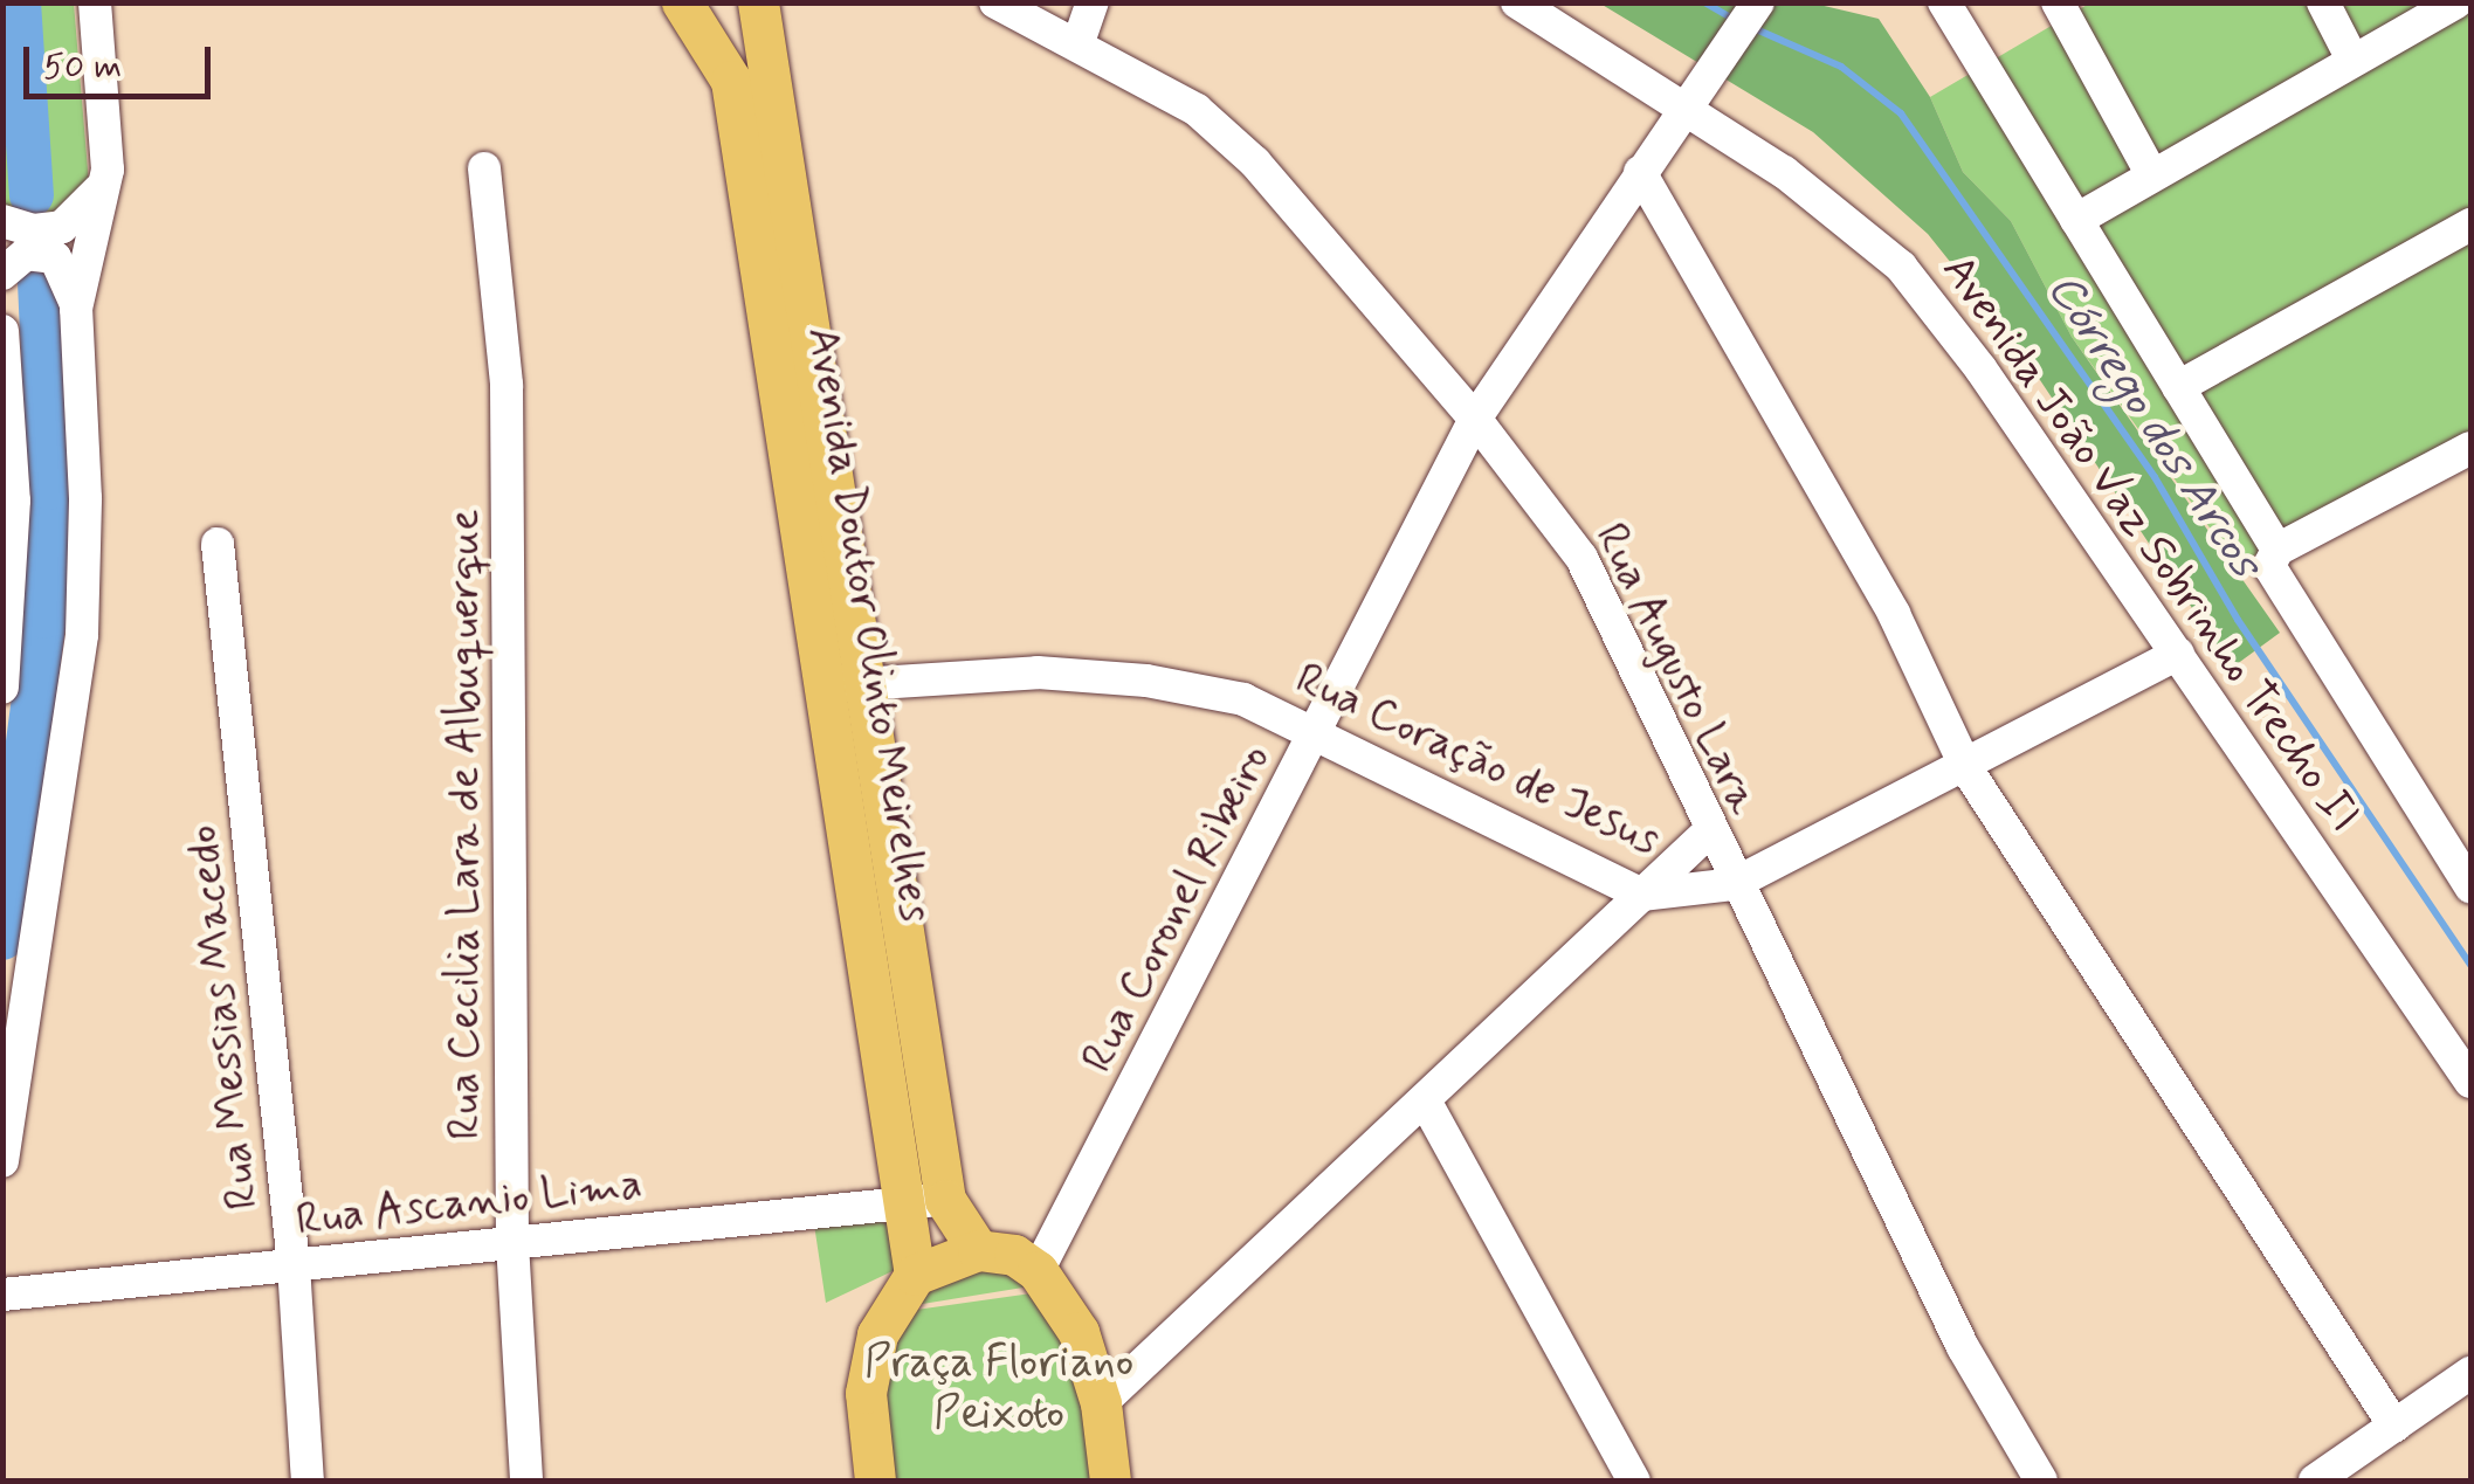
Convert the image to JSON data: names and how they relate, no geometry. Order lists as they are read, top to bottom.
{
  "streets": {
    "main road": ["Avenida Doutor Olinto Meirelhes"],
    "street": [
      "Avenida João Vaz Sobrinho Trecho II",
      "Rua Augusto Lara",
      "Rua Coração de Jesus",
      "Rua Cecilia Lara de Albuquerque",
      "Rua Coronel Ribeiro",
      "Rua Messias Macedo",
      "Rua Ascanio Lima"
    ]
  },
  "crossings": [
    ["Avenida João Vaz Sobrinho Trecho II", "Rua Coração de Jesus"],
    ["Avenida João Vaz Sobrinho Trecho II", "Rua Coronel Ribeiro"],
    ["Avenida Doutor Olinto Meirelhes", "Rua Coração de Jesus"],
    ["Avenida Doutor Olinto Meirelhes", "Rua Ascanio Lima"],
    ["Rua Augusto Lara", "Rua Coração de Jesus"],
    ["Rua Augusto Lara", "Rua Coronel Ribeiro"],
    ["Rua Coração de Jesus", "Rua Coronel Ribeiro"],
    ["Rua Cecilia Lara de Albuquerque", "Rua Ascanio Lima"],
    ["Rua Messias Macedo", "Rua Ascanio Lima"]
  ],
  "water": ["Córrego dos Arcos"],
  "parks": ["Praça Floriano Peixoto"],
  "scale_bar": "50 m"
}
